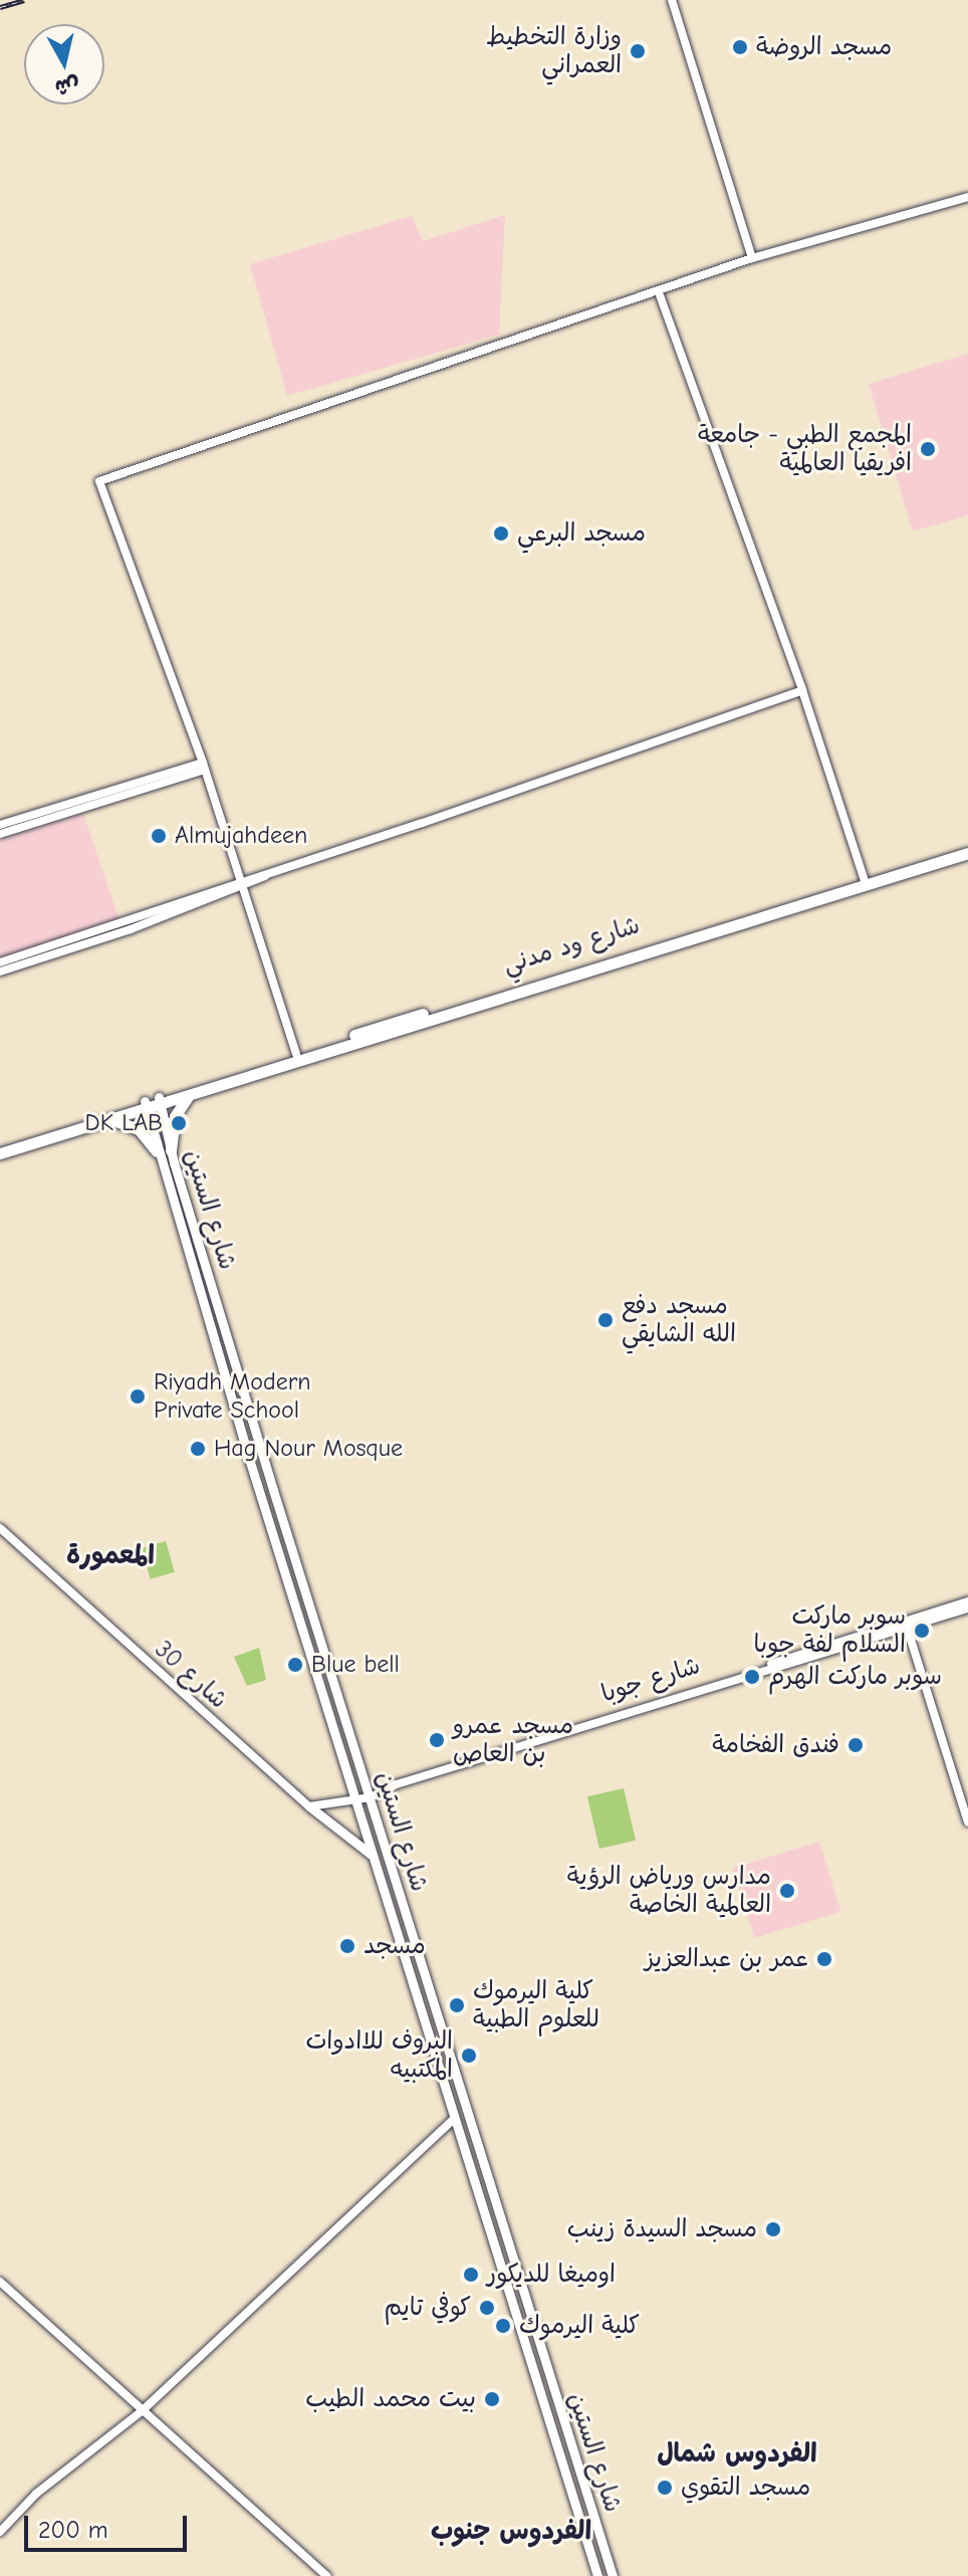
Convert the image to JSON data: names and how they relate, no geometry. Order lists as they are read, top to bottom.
{
  "streets": {
    "highway": ["شارع ود مدني"],
    "main road": ["شارع الستين"],
    "street": ["شارع 30", "شارع جوبا"]
  },
  "crossings": [
    ["شارع الستين", "شارع جوبا"]
  ],
  "districts": ["المعمورة", "الفردوس شمال", "الفردوس جنوب"],
  "places": [
    "مسجد الروضة",
    "وزارة التخطيط العمراني",
    "المجمع الطبي - جامعة افريقيا العالمية",
    "مسجد البرعي",
    "Almujahdeen",
    "DK LAB",
    "مسجد دفع الله الشايقي",
    "Riyadh Modern Private School",
    "Hag Nour Mosque",
    "سوبر ماركت السلام لفة جوبا",
    "Blue bell",
    "سوبر ماركت الهرم",
    "مسجد عمرو بن العاص",
    "فندق الفخامة",
    "مدارس ورياض الرؤية العالمية الخاصة",
    "مسجد",
    "عمر بن عبدالعزيز",
    "كلية اليرموك للعلوم الطبية",
    "البروف للاادوات المكتبيه",
    "مسجد السيدة زينب",
    "اوميغا للديكور",
    "كوفي تايم",
    "كلية اليرموك",
    "بيت محمد الطيب",
    "مسجد التقوي"
  ],
  "scale_bar": "200 m",
  "north": "bottom"
}
